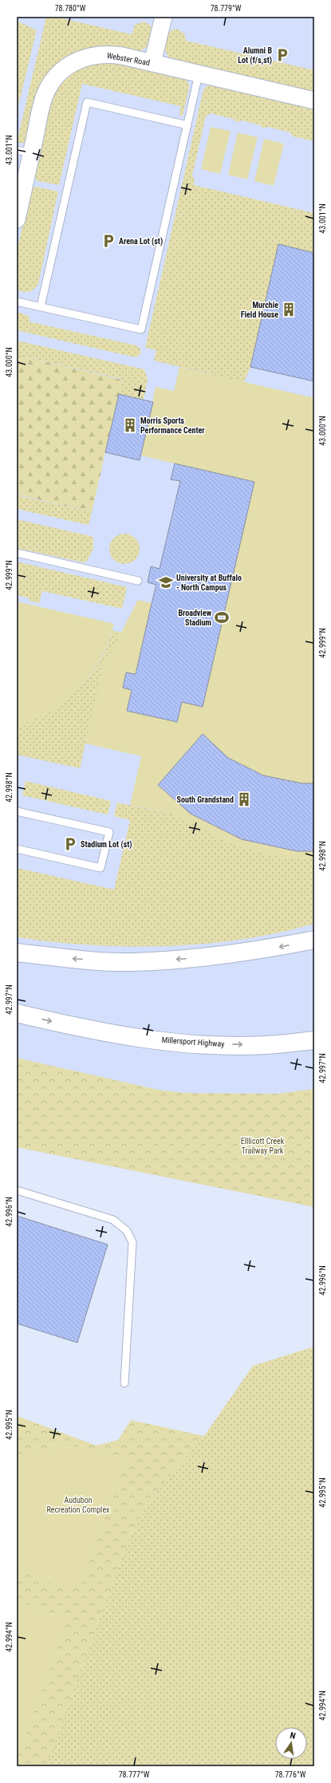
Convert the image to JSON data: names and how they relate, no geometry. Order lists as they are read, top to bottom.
{
  "streets": {
    "main road": ["Millersport Highway"],
    "street": ["Webster Road"]
  },
  "parks": ["Elllicott Creek Trailway Park", "Audubon Recreation Complex"],
  "places": {
    "parking": ["Alumni B Lot (f/s,st)", "Arena Lot (st)", "Stadium Lot (st)"],
    "building": ["Murchie Field House", "Morris Sports Performance Center", "South Grandstand"],
    "school or university": ["University at Buffalo - North Campus"],
    "sports": ["Broadview Stadium"]
  },
  "north": "top",
  "coordinates": [
    "78.780°W",
    "78.779°W",
    "43.001°N",
    "43.000°N",
    "42.999°N",
    "42.998°N",
    "42.997°N",
    "42.996°N",
    "42.995°N",
    "42.994°N",
    "78.777°W",
    "78.776°W"
  ]
}
